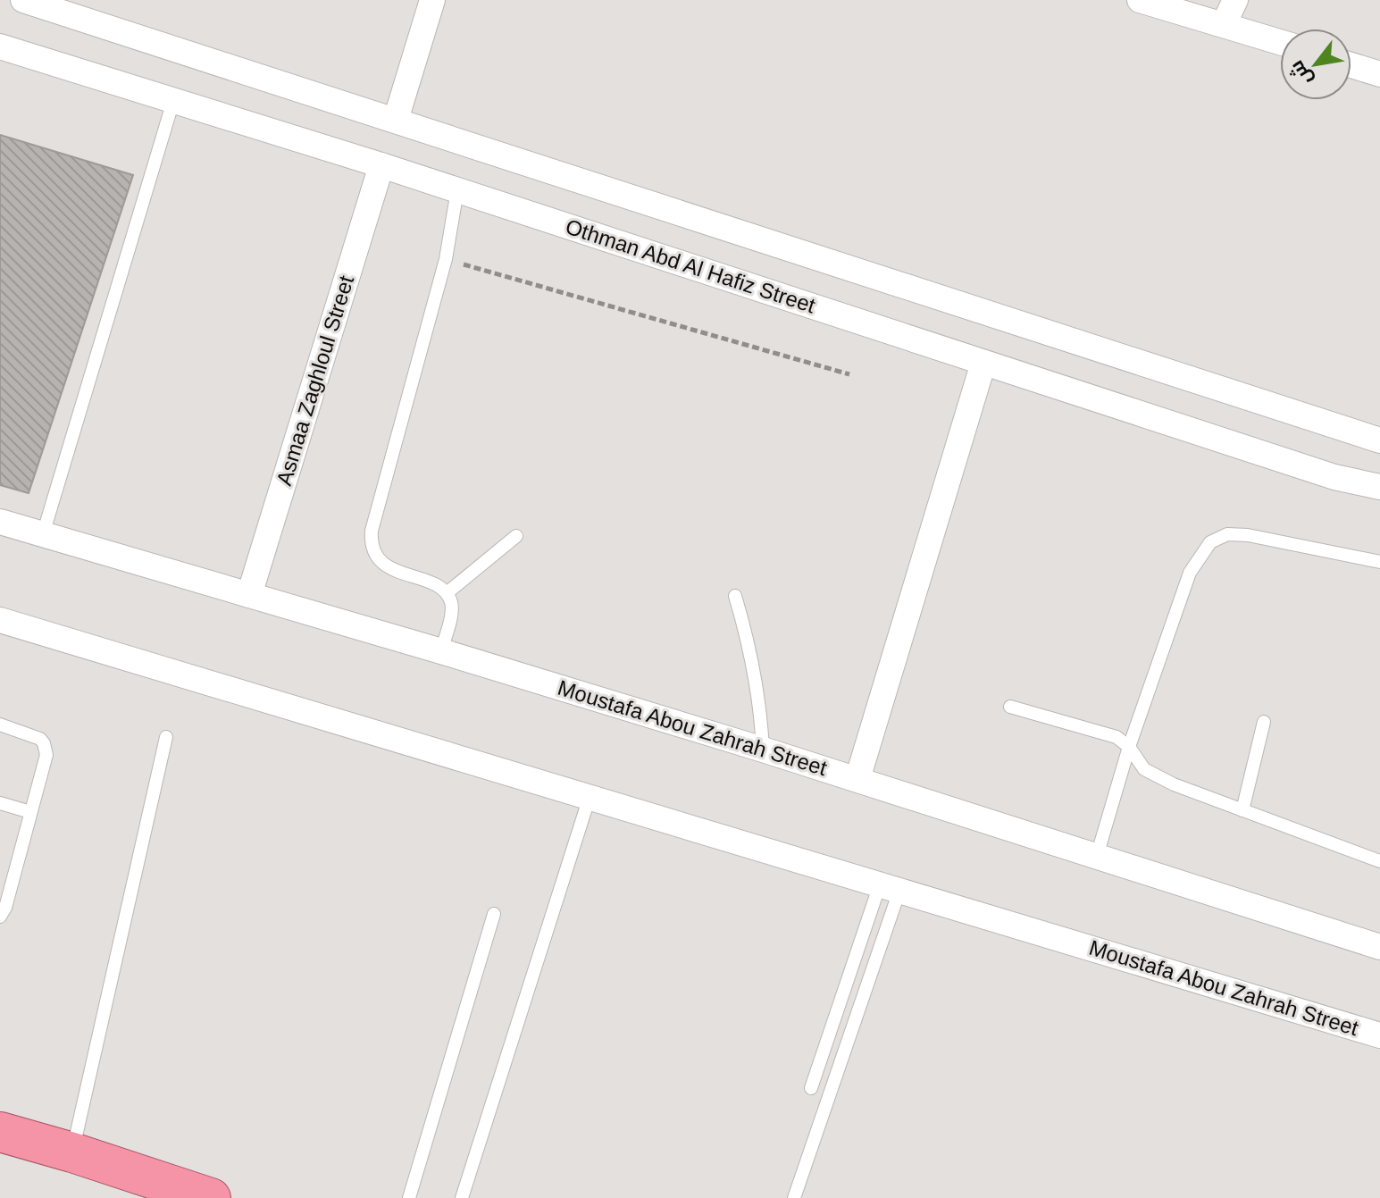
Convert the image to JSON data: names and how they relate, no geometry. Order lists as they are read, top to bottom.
{
  "streets": {
    "street": ["Othman Abd Al Hafiz Street", "Asmaa Zaghloul Street", "Moustafa Abou Zahrah Street"]
  },
  "crossings": [
    ["Othman Abd Al Hafiz Street", "Asmaa Zaghloul Street"],
    ["Asmaa Zaghloul Street", "Moustafa Abou Zahrah Street"]
  ],
  "north": "bottom left"
}
